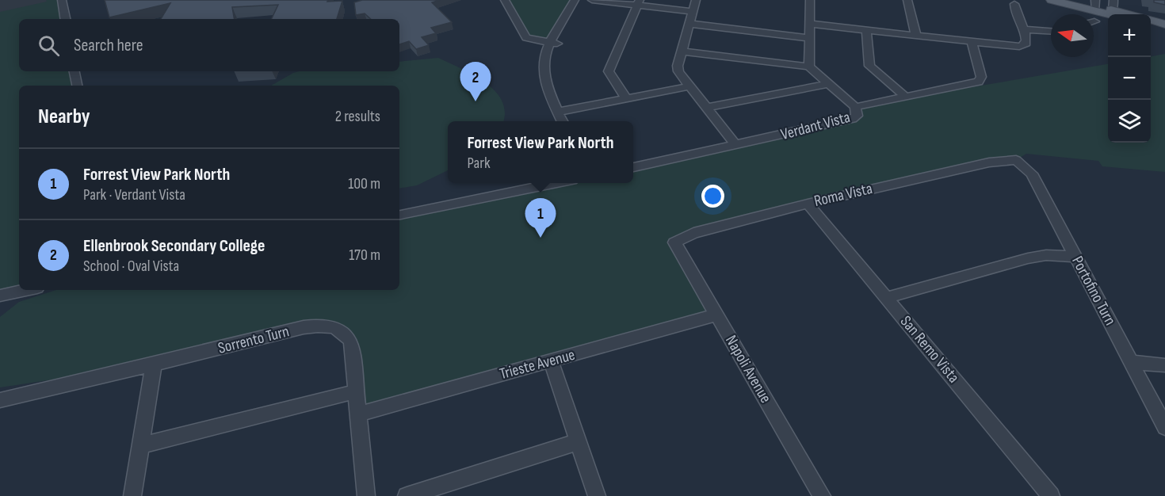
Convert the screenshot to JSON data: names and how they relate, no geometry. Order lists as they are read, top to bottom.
{
  "streets": {
    "street": [
      "Verdant Vista",
      "Roma Vista",
      "Portofino Turn",
      "Sorrento Turn",
      "San Remo Vista",
      "Trieste Avenue",
      "Napoli Avenue"
    ]
  },
  "crossings": [
    ["Roma Vista", "Portofino Turn"],
    ["Roma Vista", "San Remo Vista"],
    ["Roma Vista", "Napoli Avenue"],
    ["Sorrento Turn", "Trieste Avenue"],
    ["Trieste Avenue", "Napoli Avenue"]
  ],
  "north": "left",
  "page": {
    "map_buttons": ["+", "−"],
    "search": "Search here",
    "pins": ["2", "1"],
    "heading": ["Nearby", "2 results"],
    "popup": ["Forrest View Park North", "Park"],
    "list": [
      {
        "mark": "1",
        "name": "Forrest View Park North",
        "note": "Park · Verdant Vista",
        "value": "100 m"
      },
      {
        "mark": "2",
        "name": "Ellenbrook Secondary College",
        "note": "School · Oval Vista",
        "value": "170 m"
      }
    ]
  }
}
